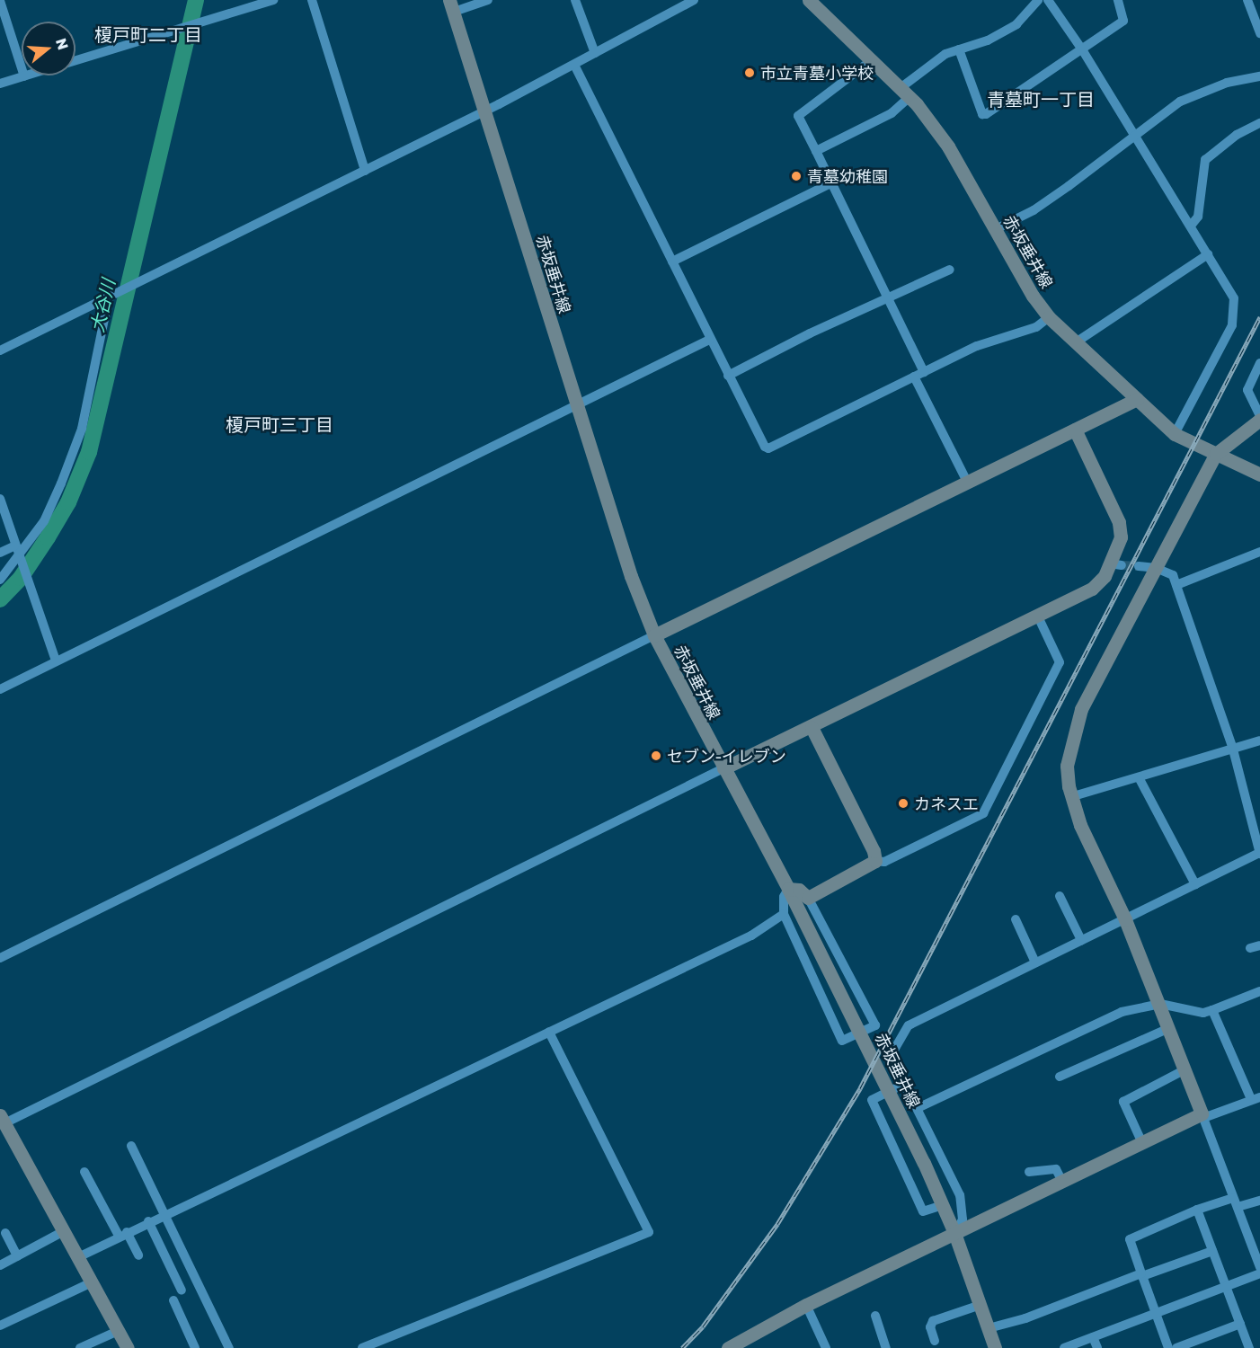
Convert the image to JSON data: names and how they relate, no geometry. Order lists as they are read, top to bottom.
{
  "streets": {
    "street": ["赤坂垂井線"]
  },
  "districts": ["榎戸町二丁目", "青墓町一丁目", "榎戸町三丁目"],
  "water": ["大谷川"],
  "places": [
    "市立青墓小学校",
    "青墓幼稚園",
    "セブン-イレブン",
    "カネスエ"
  ],
  "north": "right"
}
